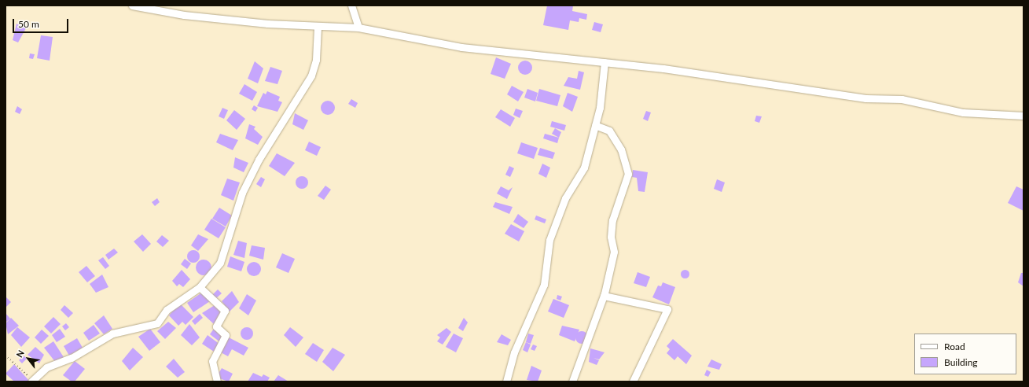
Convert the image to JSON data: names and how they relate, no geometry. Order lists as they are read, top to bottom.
{
  "legend": ["Road", "Building"],
  "scale_bar": "50 m",
  "north": "top left"
}
